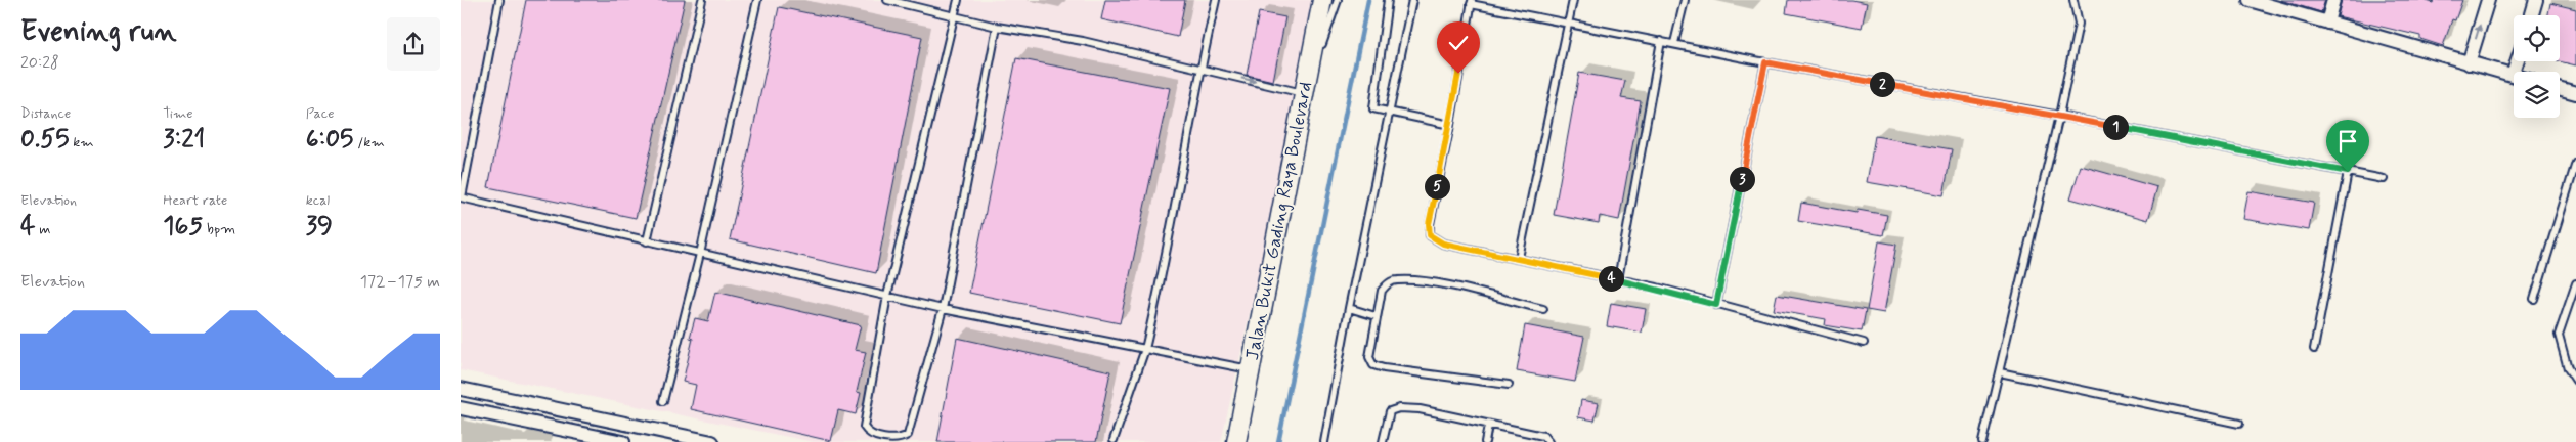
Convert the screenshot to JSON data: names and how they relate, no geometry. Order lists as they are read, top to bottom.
{
  "streets": {
    "street": ["Jalan Bukit Gading Raya Boulevard"]
  },
  "page": {
    "heading": ["Evening run", "20:28"],
    "pins": [
      "2",
      "1",
      "3",
      "5",
      "4"
    ],
    "stats": [
      ["Distance", "0.55 km"],
      ["Time", "3:21"],
      ["Pace", "6:05 /km"],
      ["Elevation", "4 m"],
      ["Heart rate", "165 bpm"],
      ["kcal", "39"]
    ],
    "chart": ["Elevation", "172–175 m"]
  }
}
